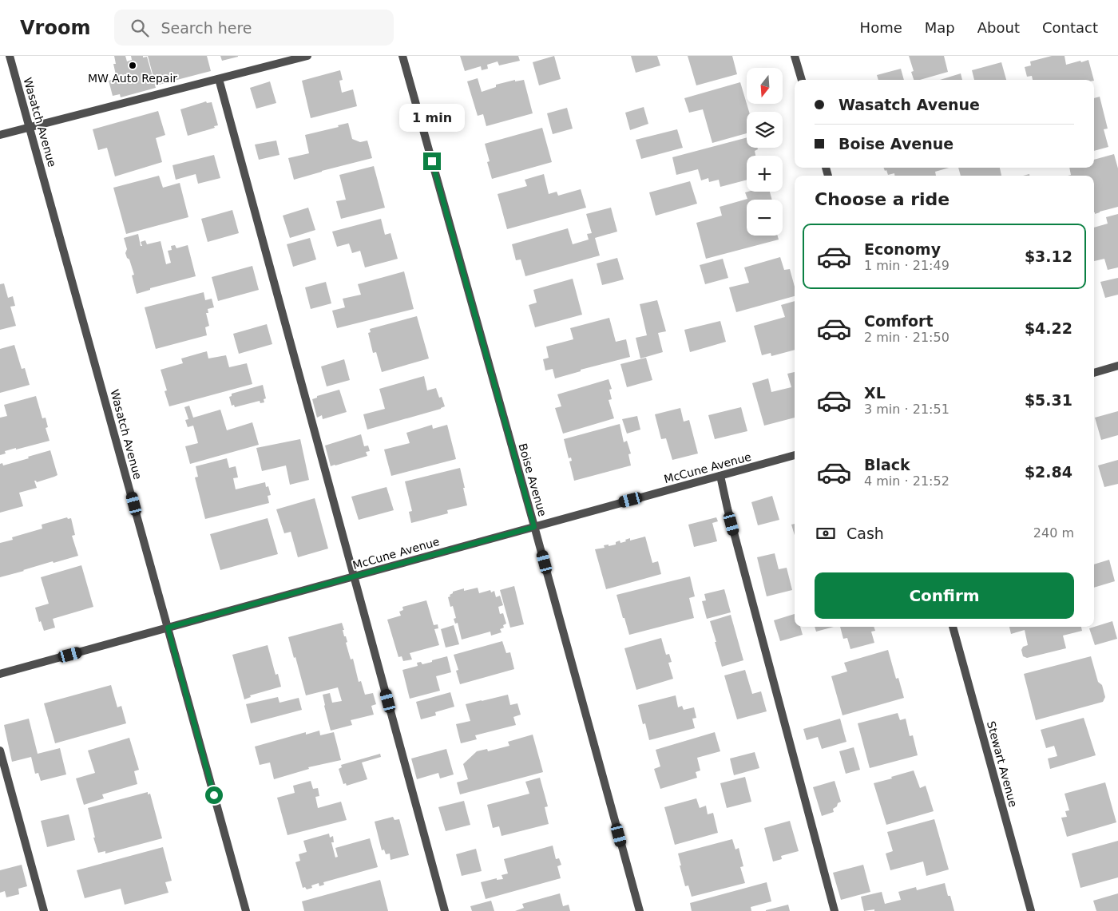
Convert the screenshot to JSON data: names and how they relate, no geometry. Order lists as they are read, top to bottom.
{
  "streets": {
    "street": [
      "Wasatch Avenue",
      "McCune Avenue",
      "Boise Avenue",
      "Stewart Avenue"
    ]
  },
  "crossings": [
    ["Wasatch Avenue", "McCune Avenue"],
    ["McCune Avenue", "Boise Avenue"]
  ],
  "places": ["MW Auto Repair"],
  "north": "bottom",
  "page": {
    "header": "Vroom",
    "search": "Search here",
    "nav": [
      "Home",
      "Map",
      "About",
      "Contact"
    ],
    "map_buttons": ["+", "−"],
    "banner": ["Wasatch Avenue", "Boise Avenue"],
    "bubble": "1 min",
    "heading": "Choose a ride",
    "list": [
      {
        "name": "Economy",
        "note": "1 min · 21:49",
        "value": "$3.12"
      },
      {
        "name": "Comfort",
        "note": "2 min · 21:50",
        "value": "$4.22"
      },
      {
        "name": "XL",
        "note": "3 min · 21:51",
        "value": "$5.31"
      },
      {
        "name": "Black",
        "note": "4 min · 21:52",
        "value": "$2.84"
      }
    ],
    "pay": ["Cash", "240 m"],
    "buttons": "Confirm"
  }
}
